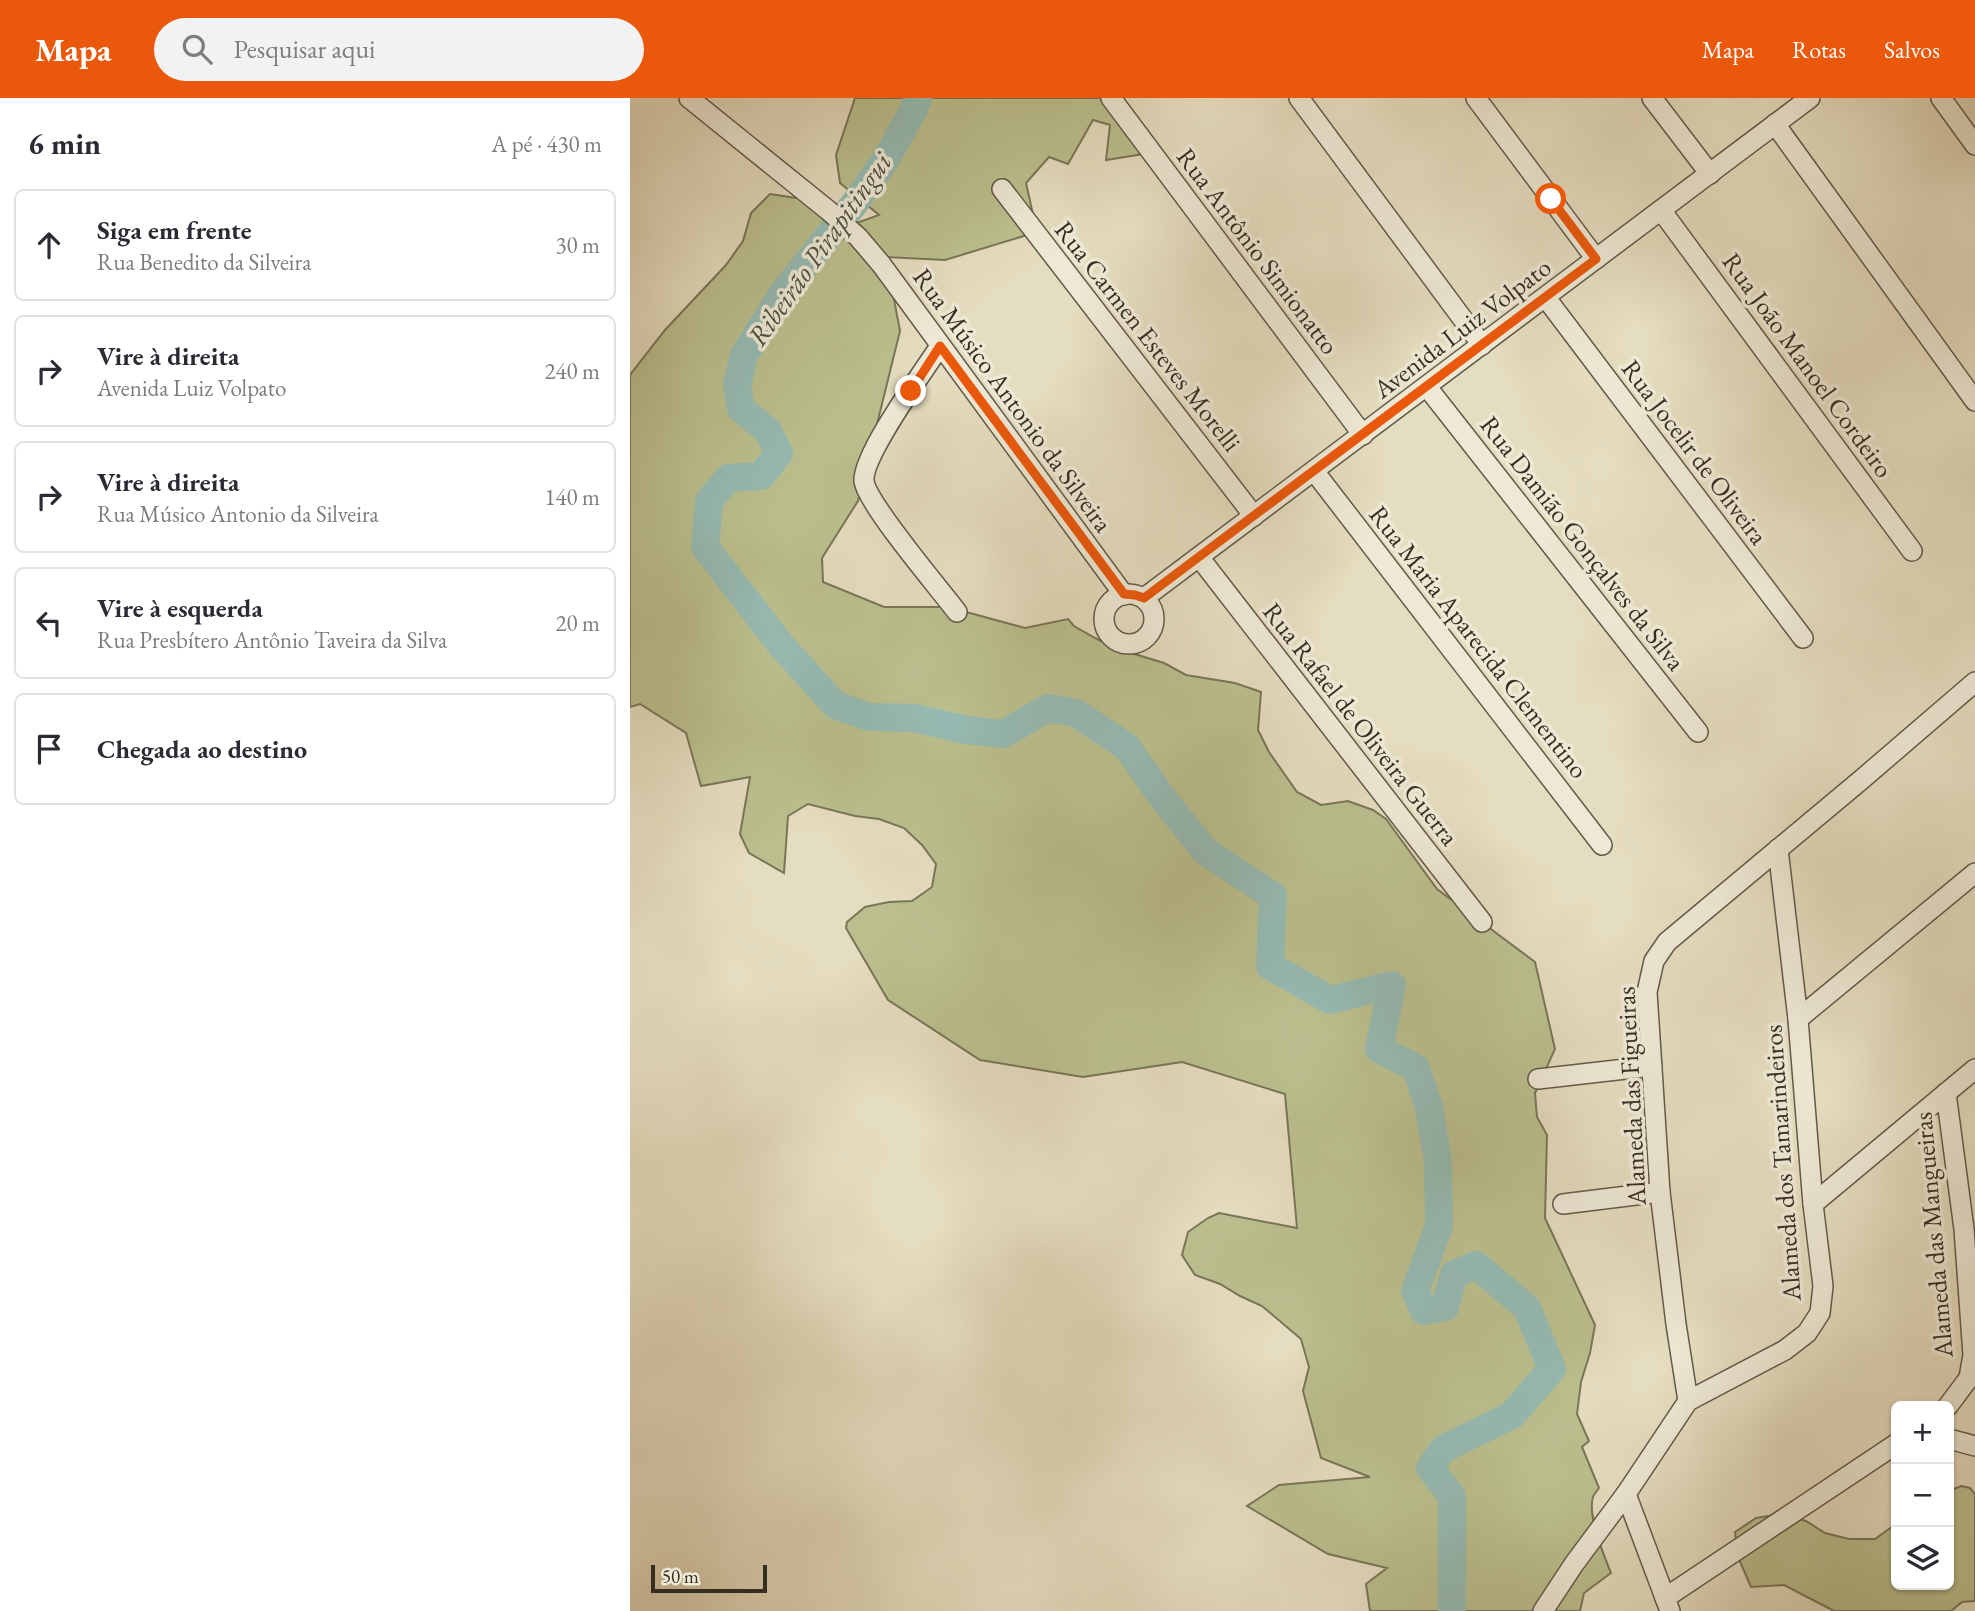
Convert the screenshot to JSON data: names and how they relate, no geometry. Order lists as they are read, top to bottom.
{
  "streets": {
    "street": [
      "Rua Antônio Simionatto",
      "Avenida Luiz Volpato",
      "Rua Carmen Esteves Morelli",
      "Rua João Manoel Cordeiro",
      "Rua Músico Antonio da Silveira",
      "Rua Jocelir de Oliveira",
      "Rua Damião Gonçalves da Silva",
      "Rua Maria Aparecida Clementino",
      "Rua Rafael de Oliveira Guerra",
      "Alameda das Figueiras",
      "Alameda dos Tamarindeiros",
      "Alameda das Mangueiras"
    ]
  },
  "crossings": [
    ["Rua Antônio Simionatto", "Avenida Luiz Volpato"],
    ["Avenida Luiz Volpato", "Rua Carmen Esteves Morelli"],
    ["Avenida Luiz Volpato", "Rua João Manoel Cordeiro"],
    ["Avenida Luiz Volpato", "Rua Músico Antonio da Silveira"],
    ["Avenida Luiz Volpato", "Rua Jocelir de Oliveira"],
    ["Avenida Luiz Volpato", "Rua Damião Gonçalves da Silva"],
    ["Avenida Luiz Volpato", "Rua Maria Aparecida Clementino"],
    ["Avenida Luiz Volpato", "Rua Rafael de Oliveira Guerra"],
    ["Alameda das Figueiras", "Alameda dos Tamarindeiros"]
  ],
  "water": ["Ribeirão Pirapitingui"],
  "scale_bar": "50 m",
  "page": {
    "header": "Mapa",
    "search": "Pesquisar aqui",
    "nav": ["Mapa", "Rotas", "Salvos"],
    "heading": ["6 min", "A pé · 430 m"],
    "list": [
      ["Siga em frente", "Rua Benedito da Silveira", "30 m"],
      ["Vire à direita", "Avenida Luiz Volpato", "240 m"],
      ["Vire à direita", "Rua Músico Antonio da Silveira", "140 m"],
      ["Vire à esquerda", "Rua Presbítero Antônio Taveira da Silva", "20 m"],
      "Chegada ao destino"
    ],
    "map_buttons": ["+", "−"],
    "scale": "50 m"
  }
}
